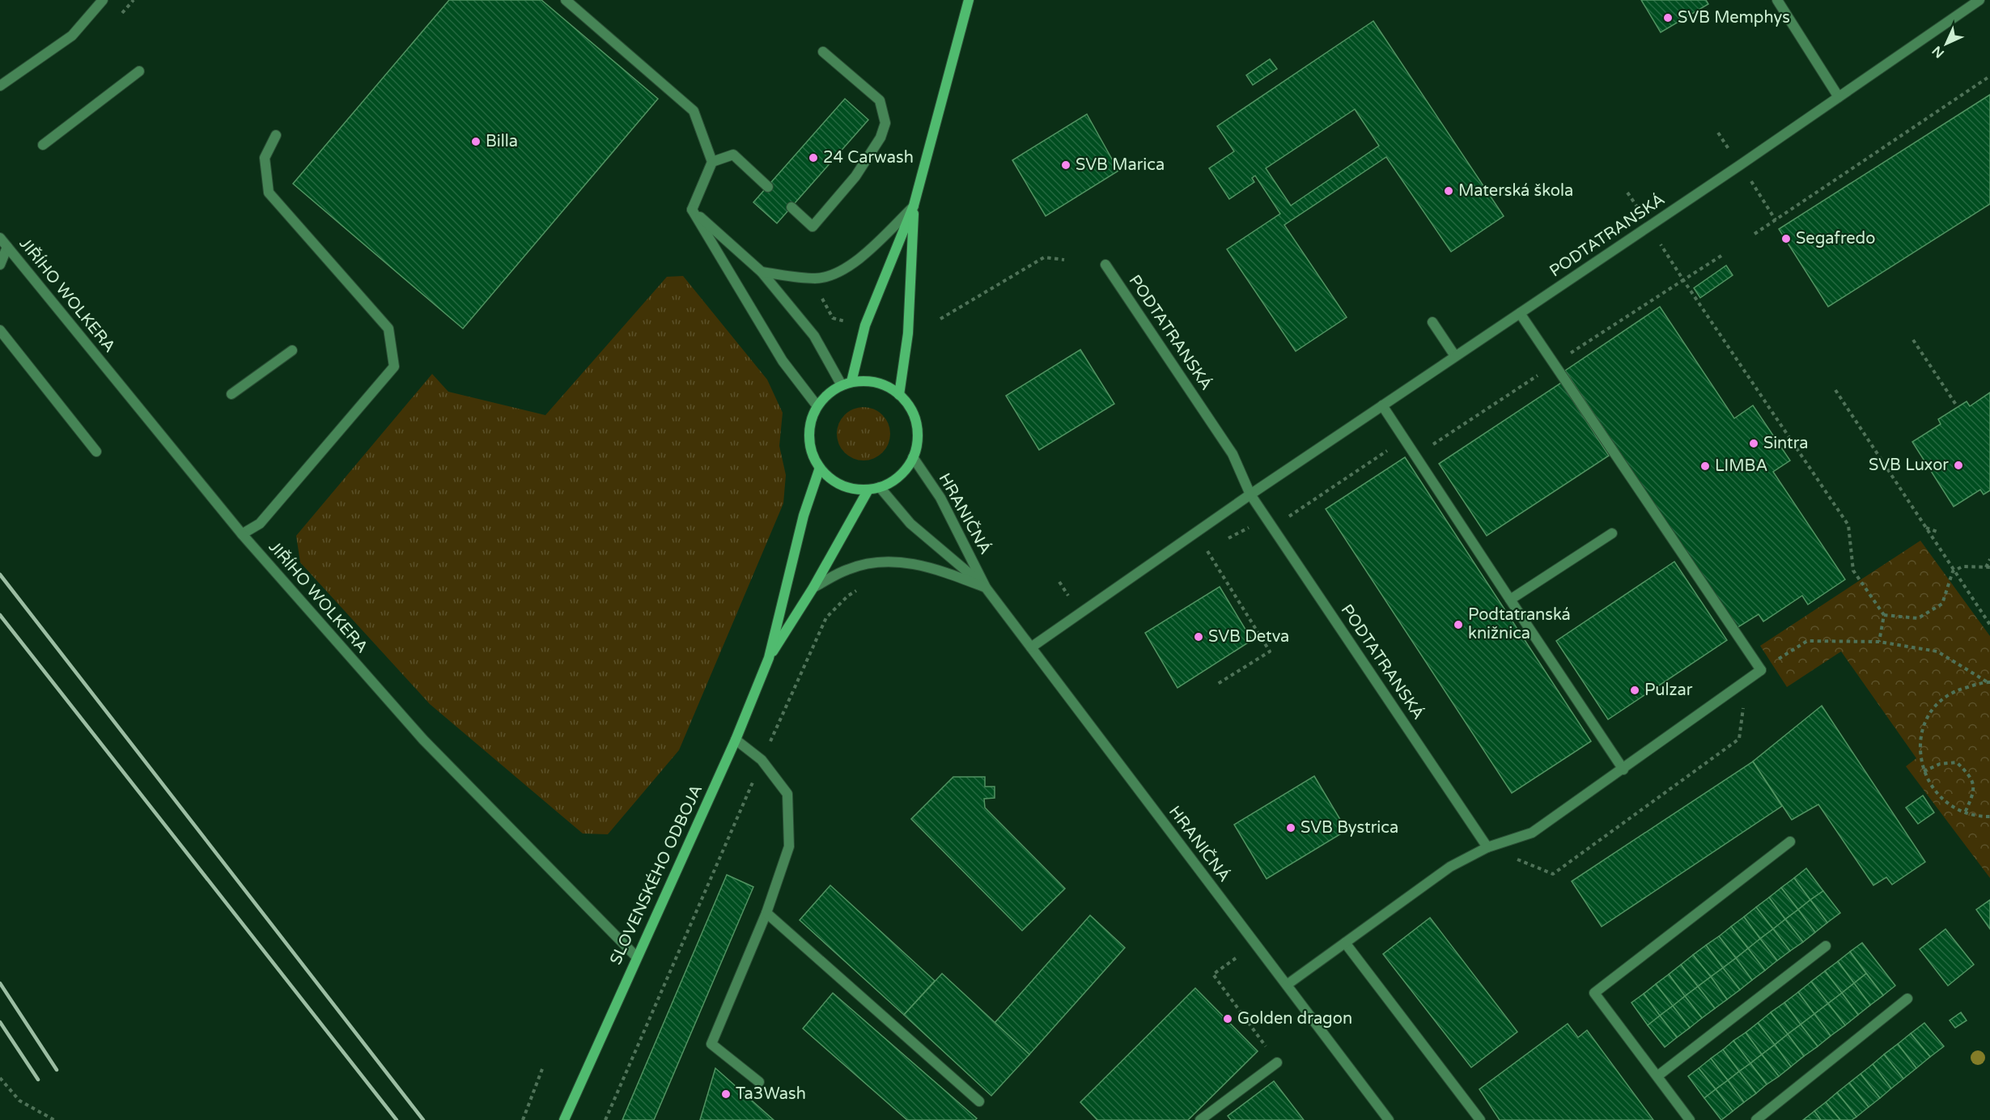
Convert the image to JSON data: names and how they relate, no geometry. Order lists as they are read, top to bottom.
{
  "streets": {
    "street": [
      "PODTATRANSKÁ",
      "JIŘÍHO WOLKERA",
      "HRANIČNÁ",
      "SLOVENSKÉHO ODBOJA"
    ]
  },
  "crossings": [
    ["PODTATRANSKÁ", "HRANIČNÁ"],
    ["JIŘÍHO WOLKERA", "SLOVENSKÉHO ODBOJA"],
    ["HRANIČNÁ", "SLOVENSKÉHO ODBOJA"]
  ],
  "places": [
    "SVB Memphys",
    "Billa",
    "24 Carwash",
    "SVB Marica",
    "Materská škola",
    "Segafredo",
    "Sintra",
    "SVB Luxor",
    "LIMBA",
    "Podtatranská knižnica",
    "SVB Detva",
    "Pulzar",
    "SVB Bystrica",
    "Golden dragon",
    "Ta3Wash"
  ],
  "north": "bottom left"
}
